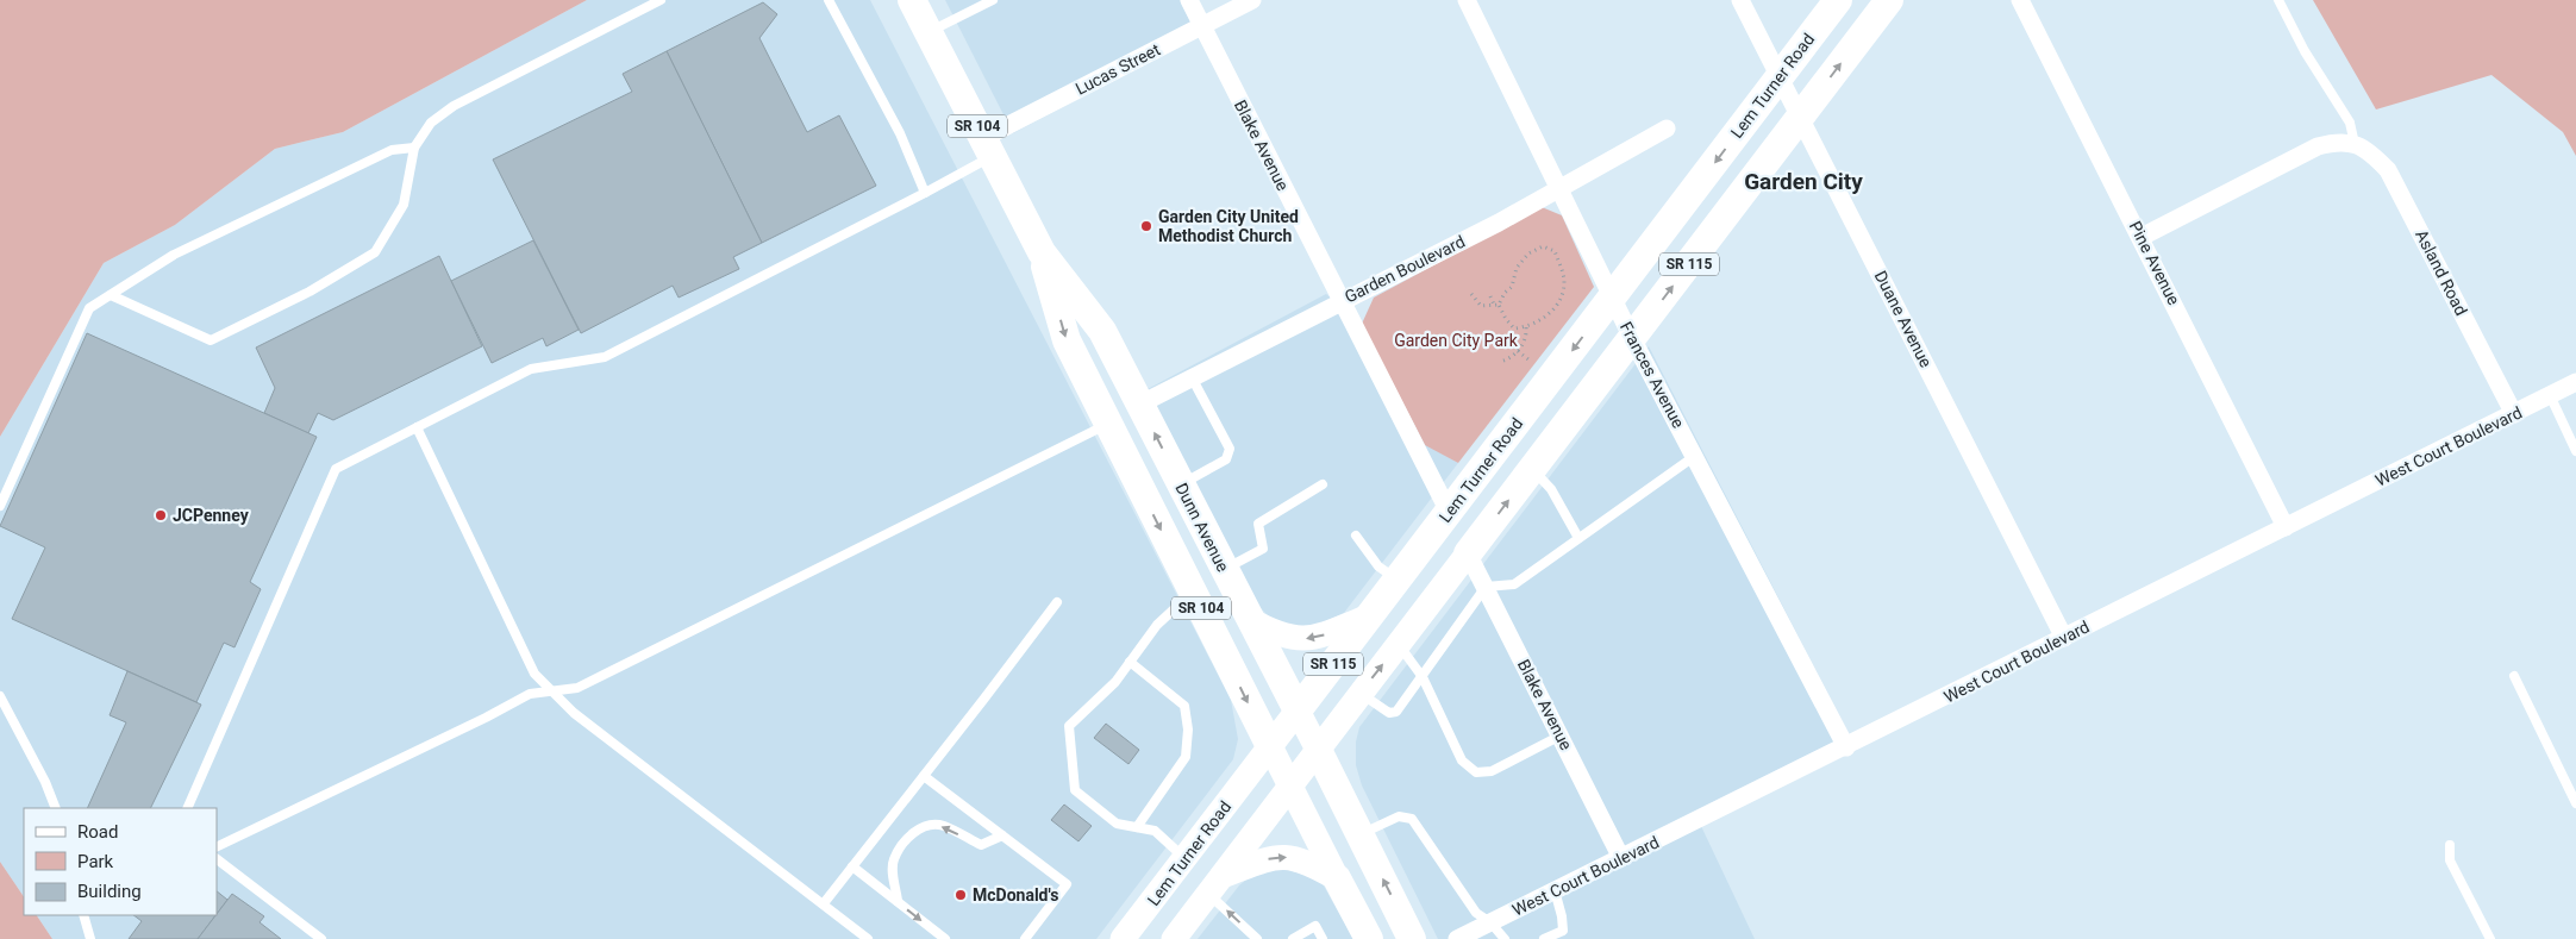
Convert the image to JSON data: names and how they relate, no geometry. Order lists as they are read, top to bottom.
{
  "streets": {
    "main road": [
      "Lem Turner Road",
      "SR 104",
      "SR 115",
      "Dunn Avenue"
    ],
    "street": [
      "Lucas Street",
      "Blake Avenue",
      "Pine Avenue",
      "Garden Boulevard",
      "Asland Road",
      "Duane Avenue",
      "Frances Avenue",
      "West Court Boulevard"
    ]
  },
  "crossings": [
    ["Lucas Street", "Blake Avenue"],
    ["Lucas Street", "Dunn Avenue"],
    ["Lem Turner Road", "Blake Avenue"],
    ["Lem Turner Road", "Duane Avenue"],
    ["Lem Turner Road", "Frances Avenue"],
    ["Lem Turner Road", "Dunn Avenue"],
    ["Blake Avenue", "SR 115"],
    ["Blake Avenue", "Garden Boulevard"],
    ["Blake Avenue", "West Court Boulevard"],
    ["Pine Avenue", "West Court Boulevard"],
    ["SR 115", "Duane Avenue"],
    ["SR 115", "Frances Avenue"],
    ["SR 115", "Dunn Avenue"],
    ["Garden Boulevard", "Frances Avenue"],
    ["Garden Boulevard", "Dunn Avenue"],
    ["Asland Road", "West Court Boulevard"],
    ["Duane Avenue", "West Court Boulevard"],
    ["Frances Avenue", "West Court Boulevard"]
  ],
  "districts": ["Garden City"],
  "parks": ["Garden City Park"],
  "places": ["Garden City United Methodist Church", "JCPenney", "McDonald's"],
  "legend": ["Road", "Park", "Building"]
}
